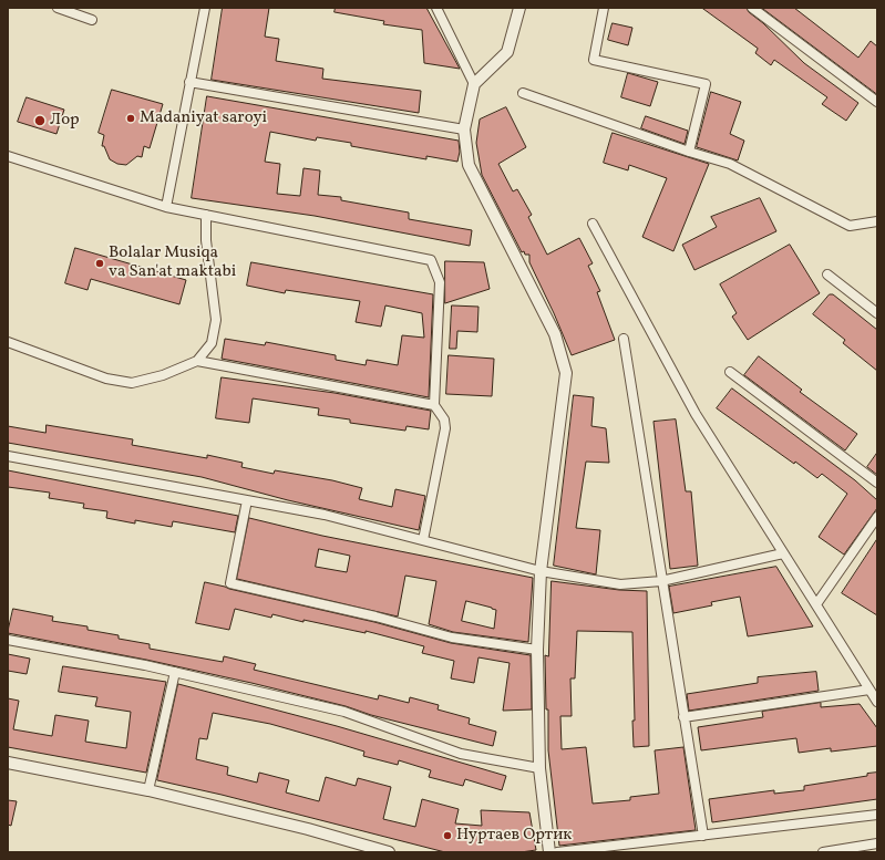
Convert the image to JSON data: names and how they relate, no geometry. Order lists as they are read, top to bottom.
{
  "places": [
    "Madaniyat saroyi",
    "Лор",
    "Bolalar Musiqa va San'at maktabi",
    "Нуртаев Ортик"
  ]
}
